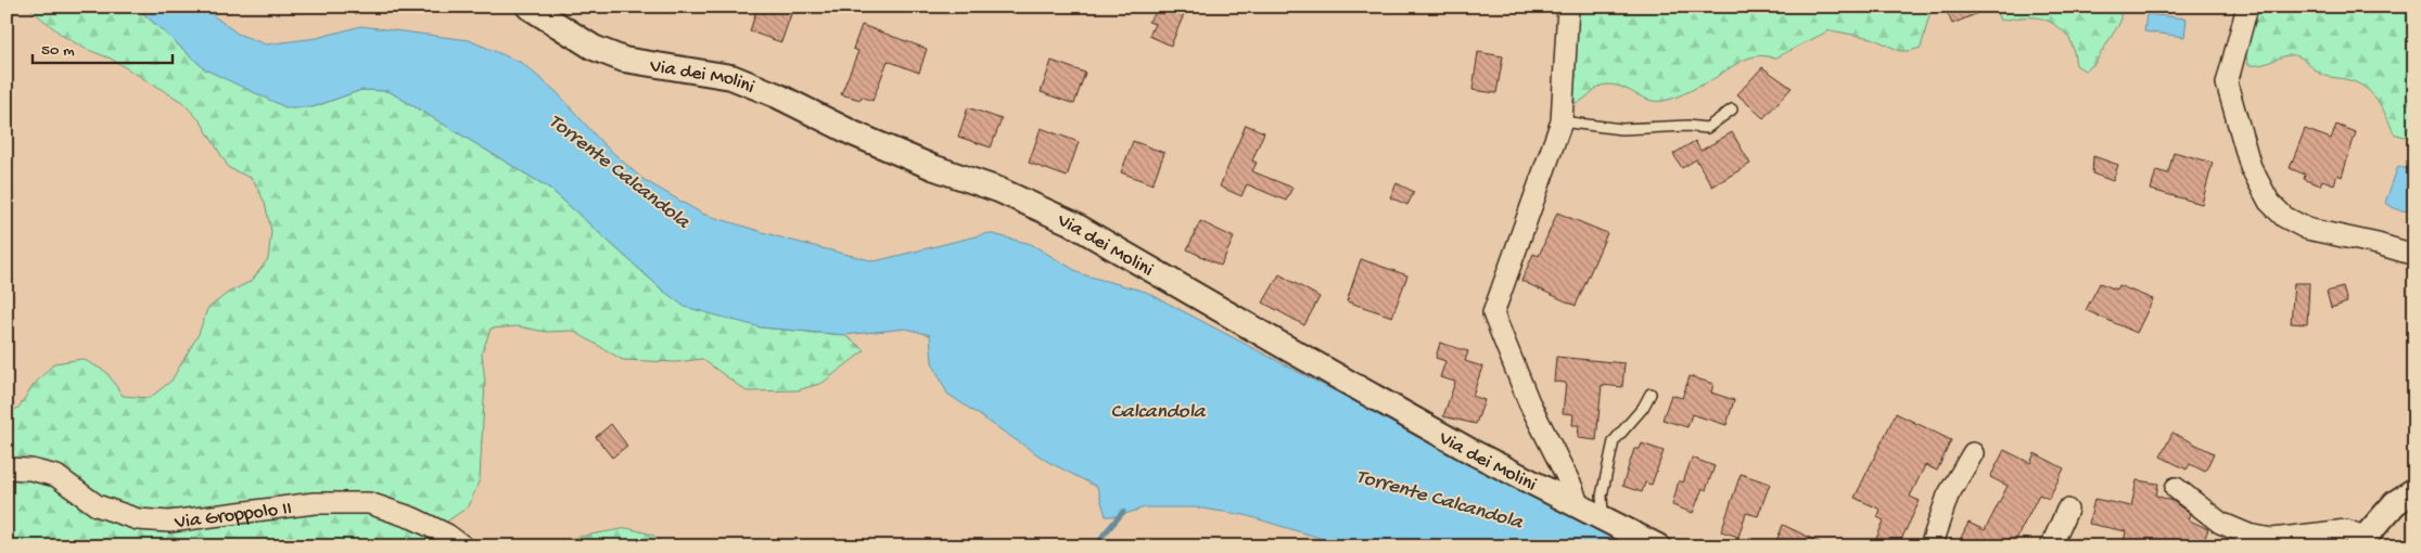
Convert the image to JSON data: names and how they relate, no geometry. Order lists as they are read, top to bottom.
{
  "streets": {
    "street": ["Via dei Molini", "Via Groppolo II"]
  },
  "water": ["Torrente Calcandola", "Calcandola"],
  "scale_bar": "50 m"
}
